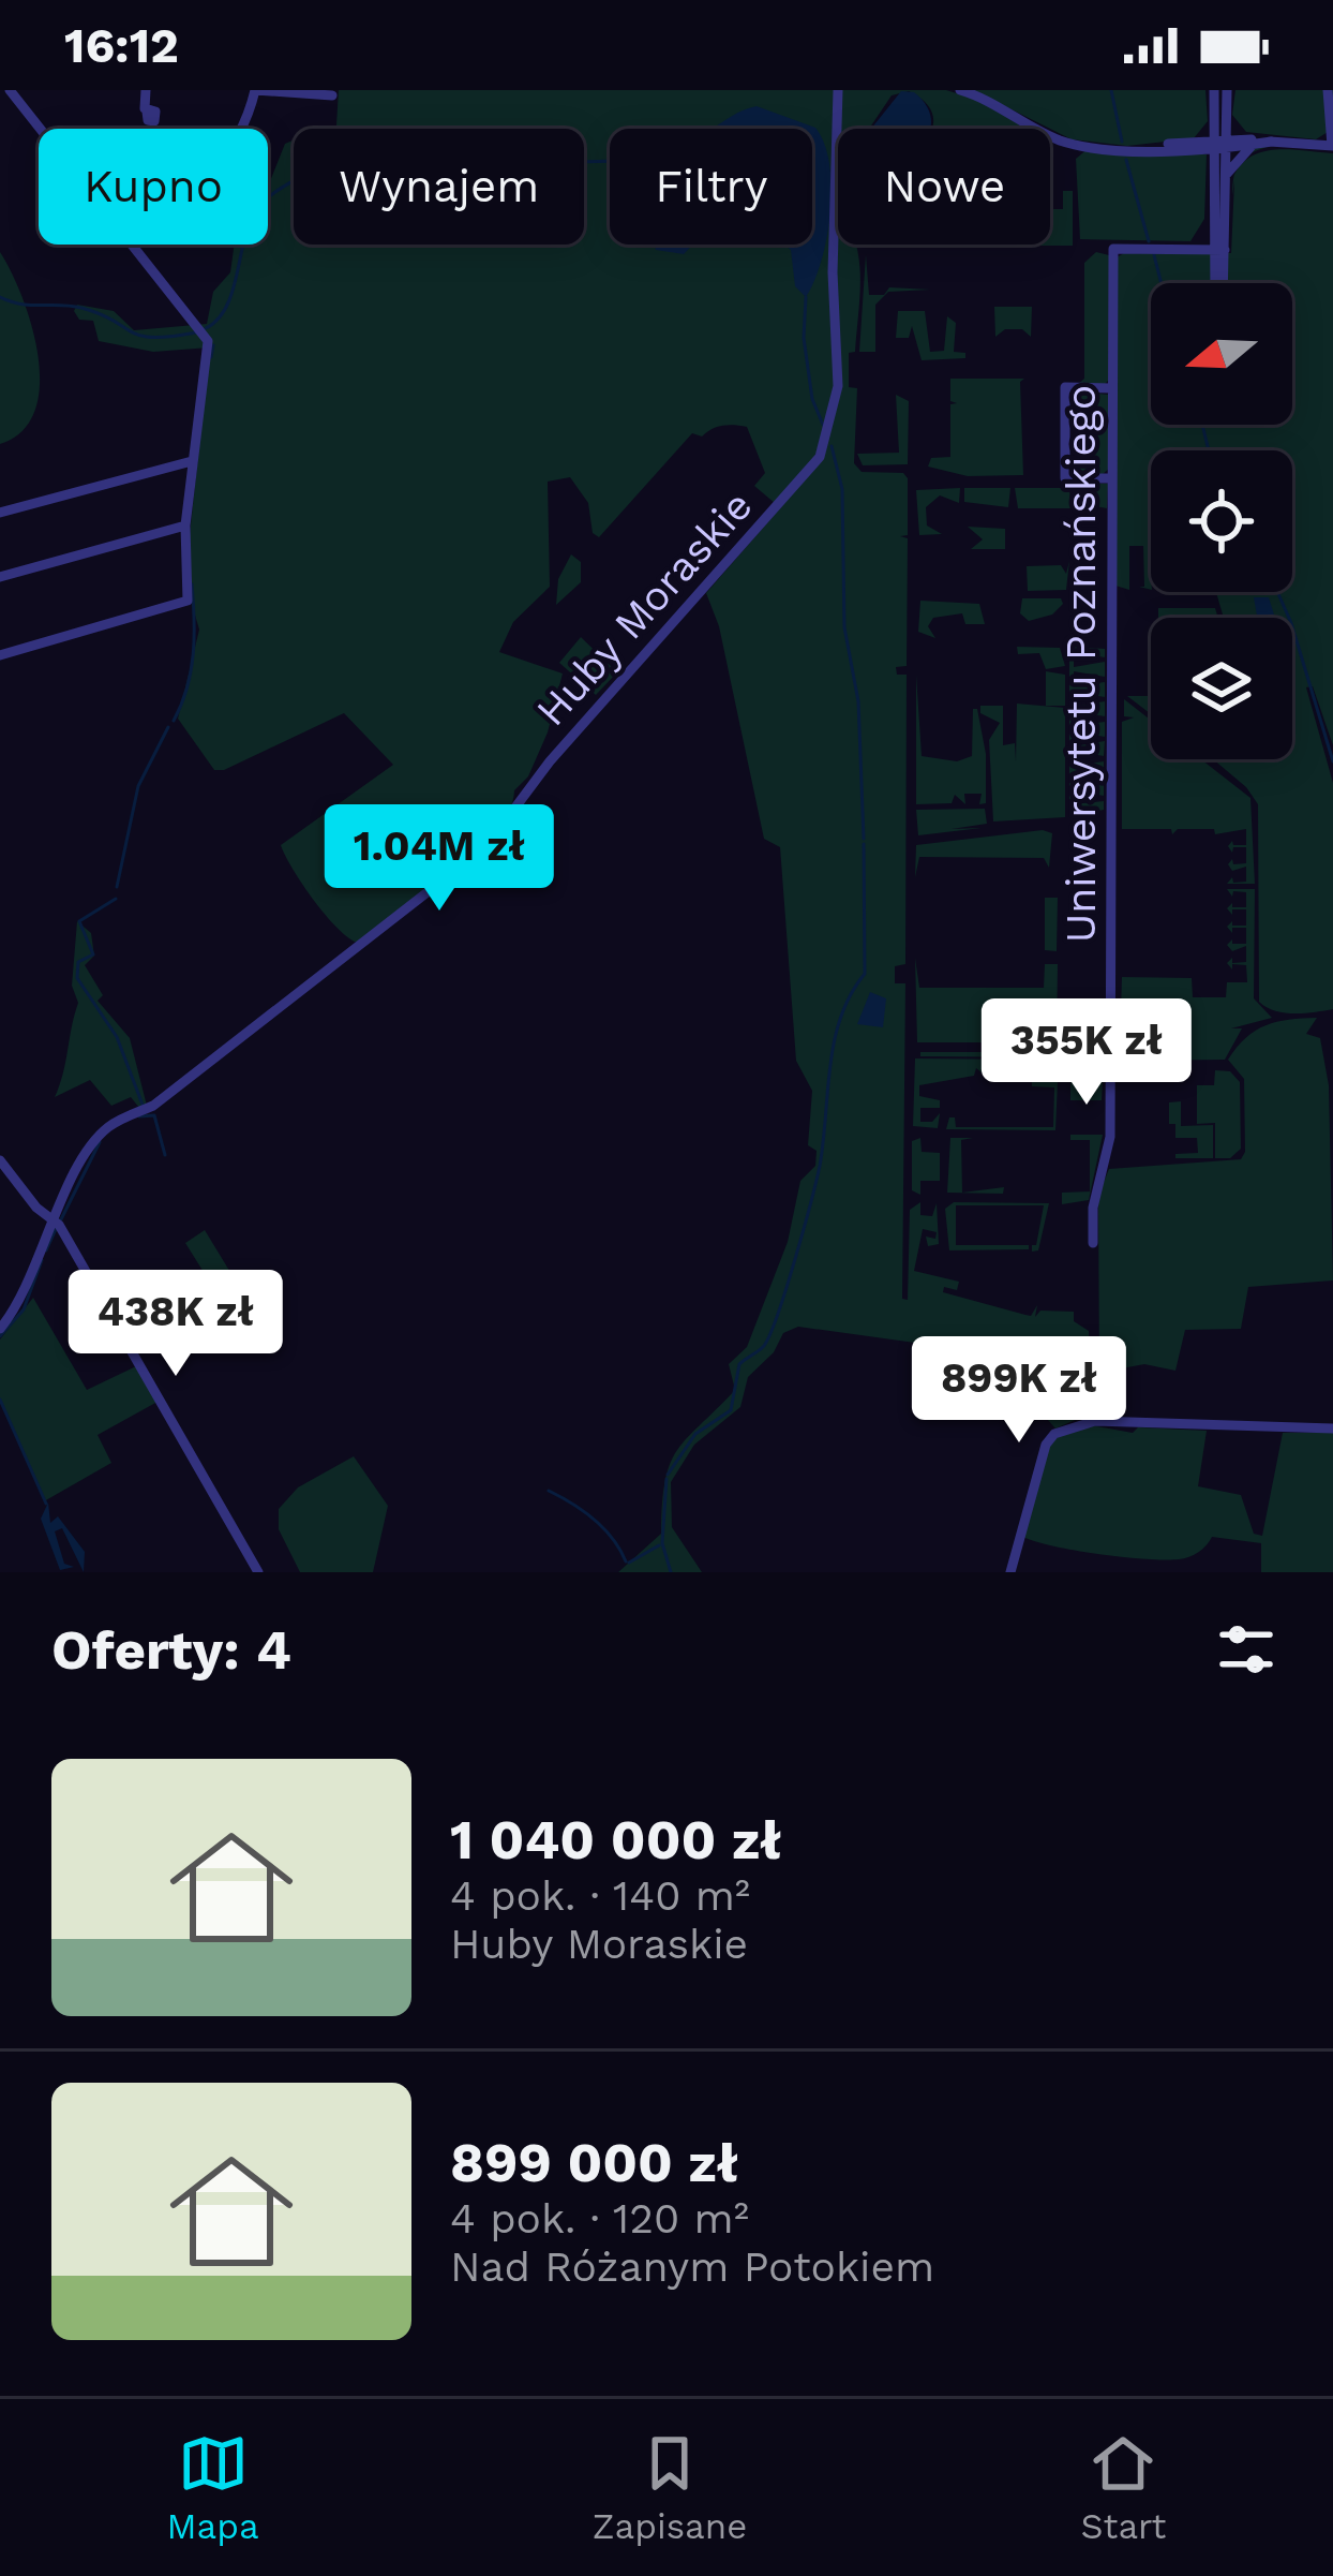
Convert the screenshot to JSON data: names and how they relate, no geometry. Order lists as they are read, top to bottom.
{
  "streets": {
    "street": ["Huby Moraskie", "Uniwersytetu Poznańskiego"]
  },
  "north": "left",
  "page": {
    "status": "16:12",
    "chip": [
      "Kupno",
      "Wynajem",
      "Filtry",
      "Nowe"
    ],
    "price": [
      "1.04M zł",
      "355K zł",
      "438K zł",
      "899K zł"
    ],
    "heading": "Oferty: 4",
    "list": [
      {
        "name": "1 040 000 zł",
        "note": "4 pok. · 140 m² · Huby Moraskie"
      },
      {
        "name": "899 000 zł",
        "note": "4 pok. · 120 m² · Nad Różanym Potokiem"
      }
    ],
    "tabs": ["Mapa", "Zapisane", "Start"]
  }
}
